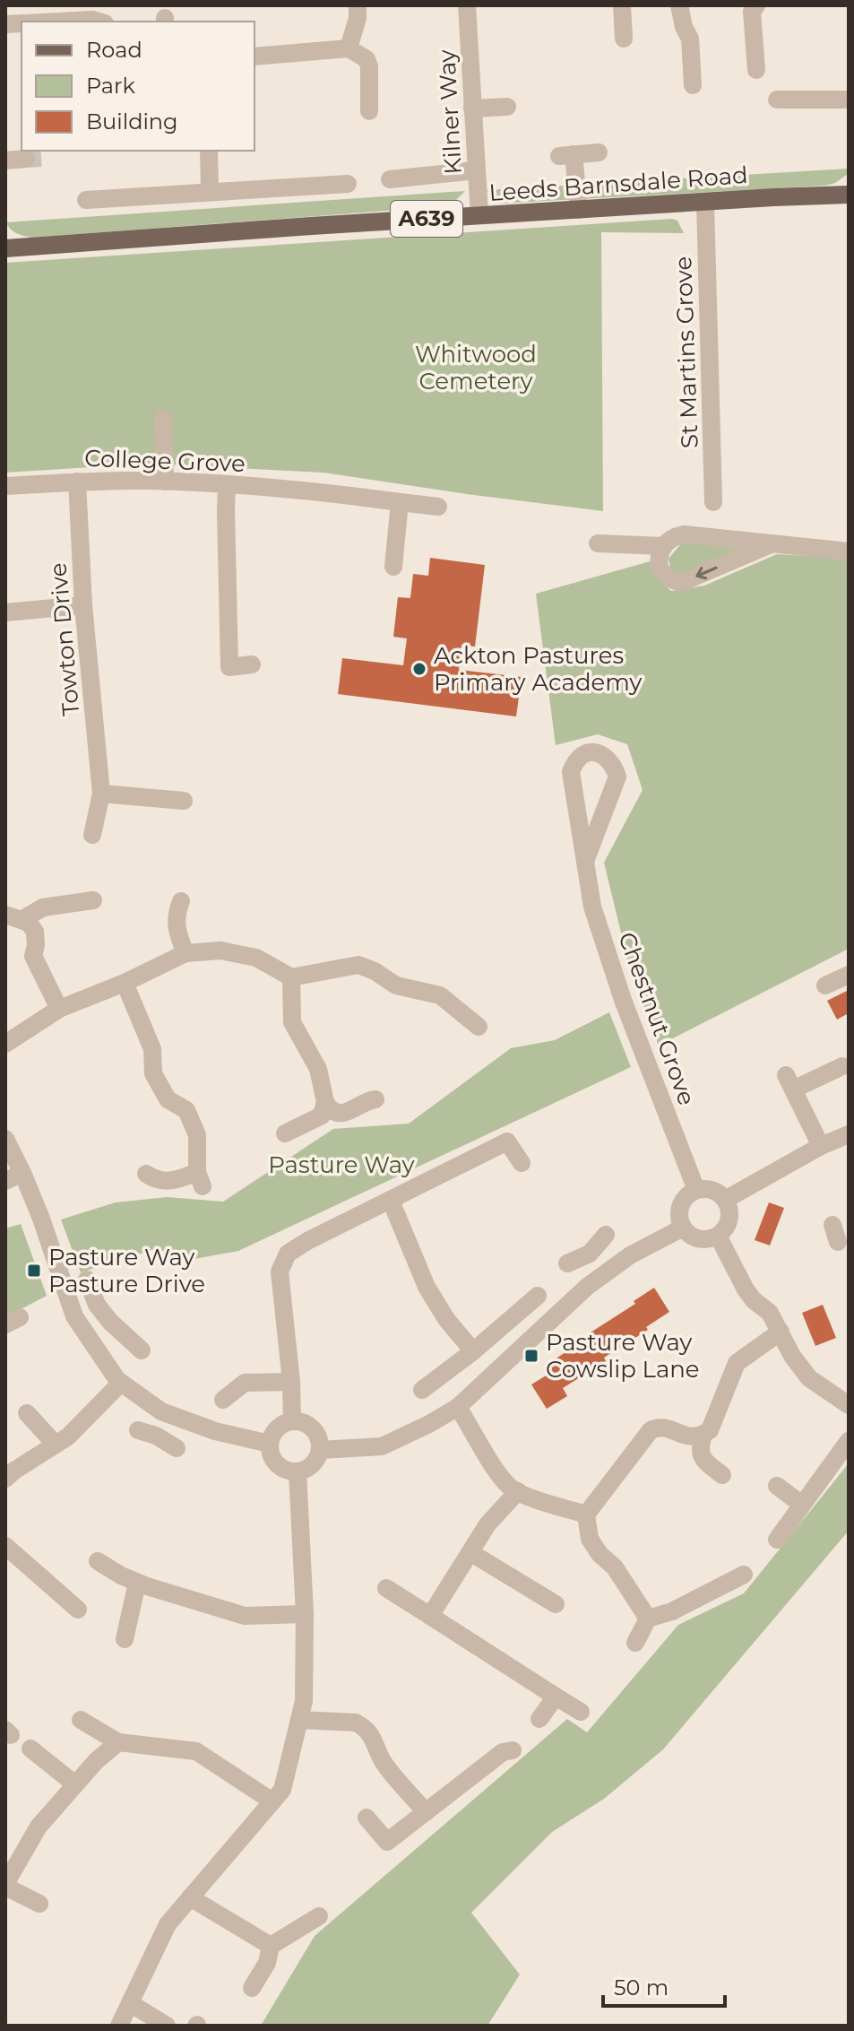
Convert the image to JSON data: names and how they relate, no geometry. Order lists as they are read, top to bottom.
{
  "streets": {
    "main road": ["Leeds Barnsdale Road", "A639"],
    "street": [
      "Kilner Way",
      "St Martins Grove",
      "College Grove",
      "Towton Drive",
      "Chestnut Grove"
    ]
  },
  "crossings": [
    ["Kilner Way", "Leeds Barnsdale Road"],
    ["Leeds Barnsdale Road", "St Martins Grove"],
    ["College Grove", "Towton Drive"]
  ],
  "parks": ["Whitwood Cemetery", "Pasture Way"],
  "places": {
    "other": ["Ackton Pastures Primary Academy"],
    "transit": ["Pasture Way Pasture Drive", "Pasture Way Cowslip Lane"]
  },
  "legend": ["Road", "Park", "Building"],
  "scale_bar": "50 m"
}
